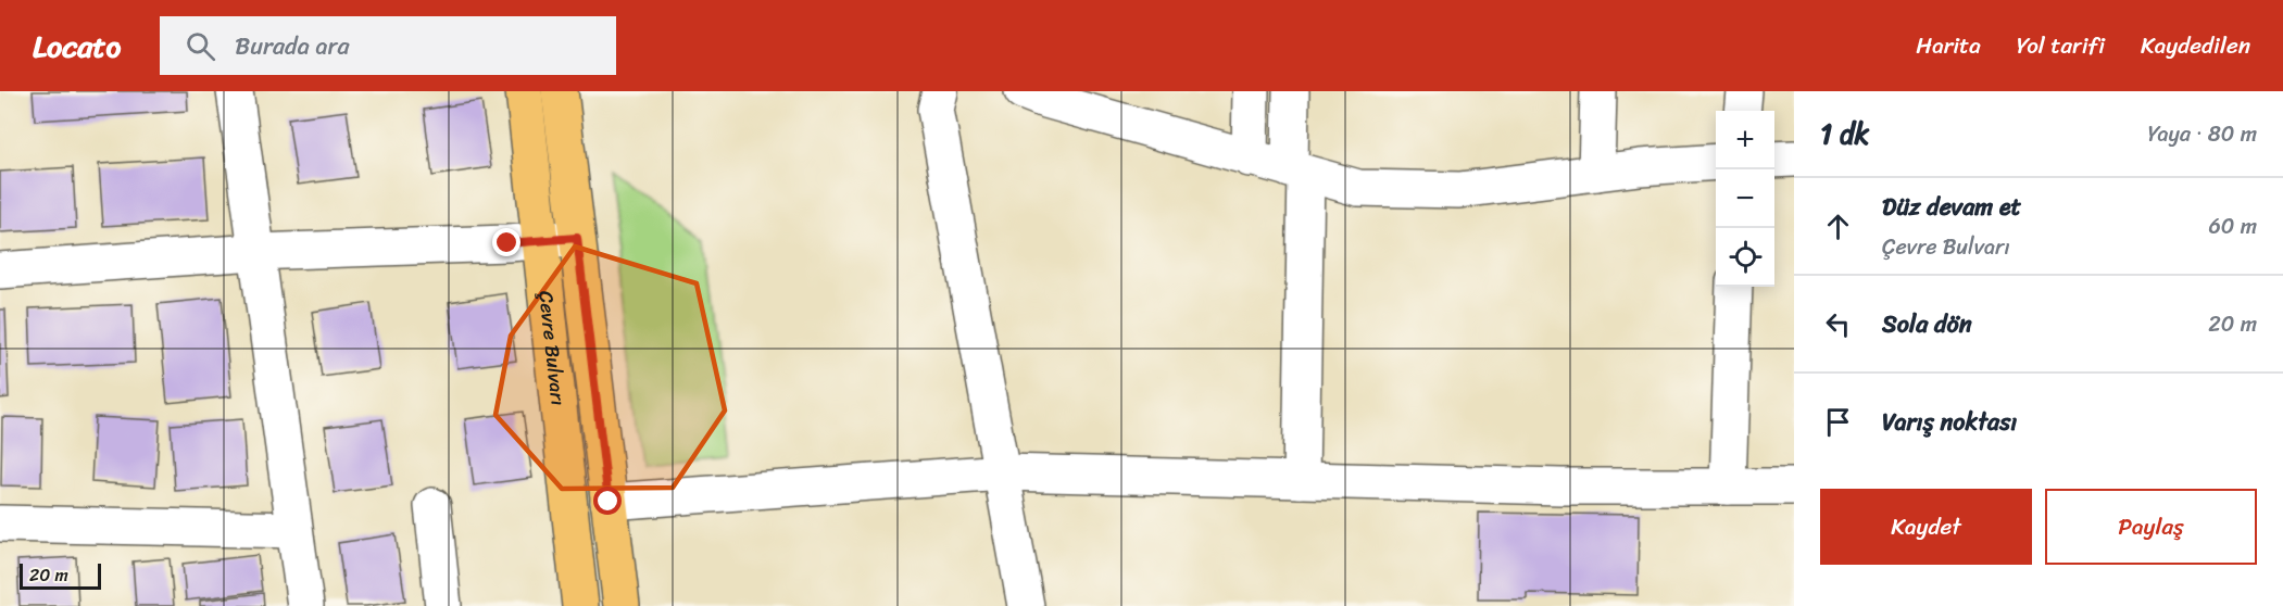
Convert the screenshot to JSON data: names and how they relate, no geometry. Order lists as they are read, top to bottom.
{
  "streets": {
    "main road": ["Çevre Bulvarı"]
  },
  "scale_bar": "20 m",
  "page": {
    "header": "Locato",
    "search": "Burada ara",
    "nav": ["Harita", "Yol tarifi", "Kaydedilen"],
    "heading": ["1 dk", "Yaya · 80 m"],
    "map_buttons": ["+", "−"],
    "list": [
      ["Düz devam et", "Çevre Bulvarı", "60 m"],
      ["Sola dön", "20 m"],
      "Varış noktası"
    ],
    "buttons": ["Kaydet", "Paylaş"],
    "scale": "20 m"
  }
}
